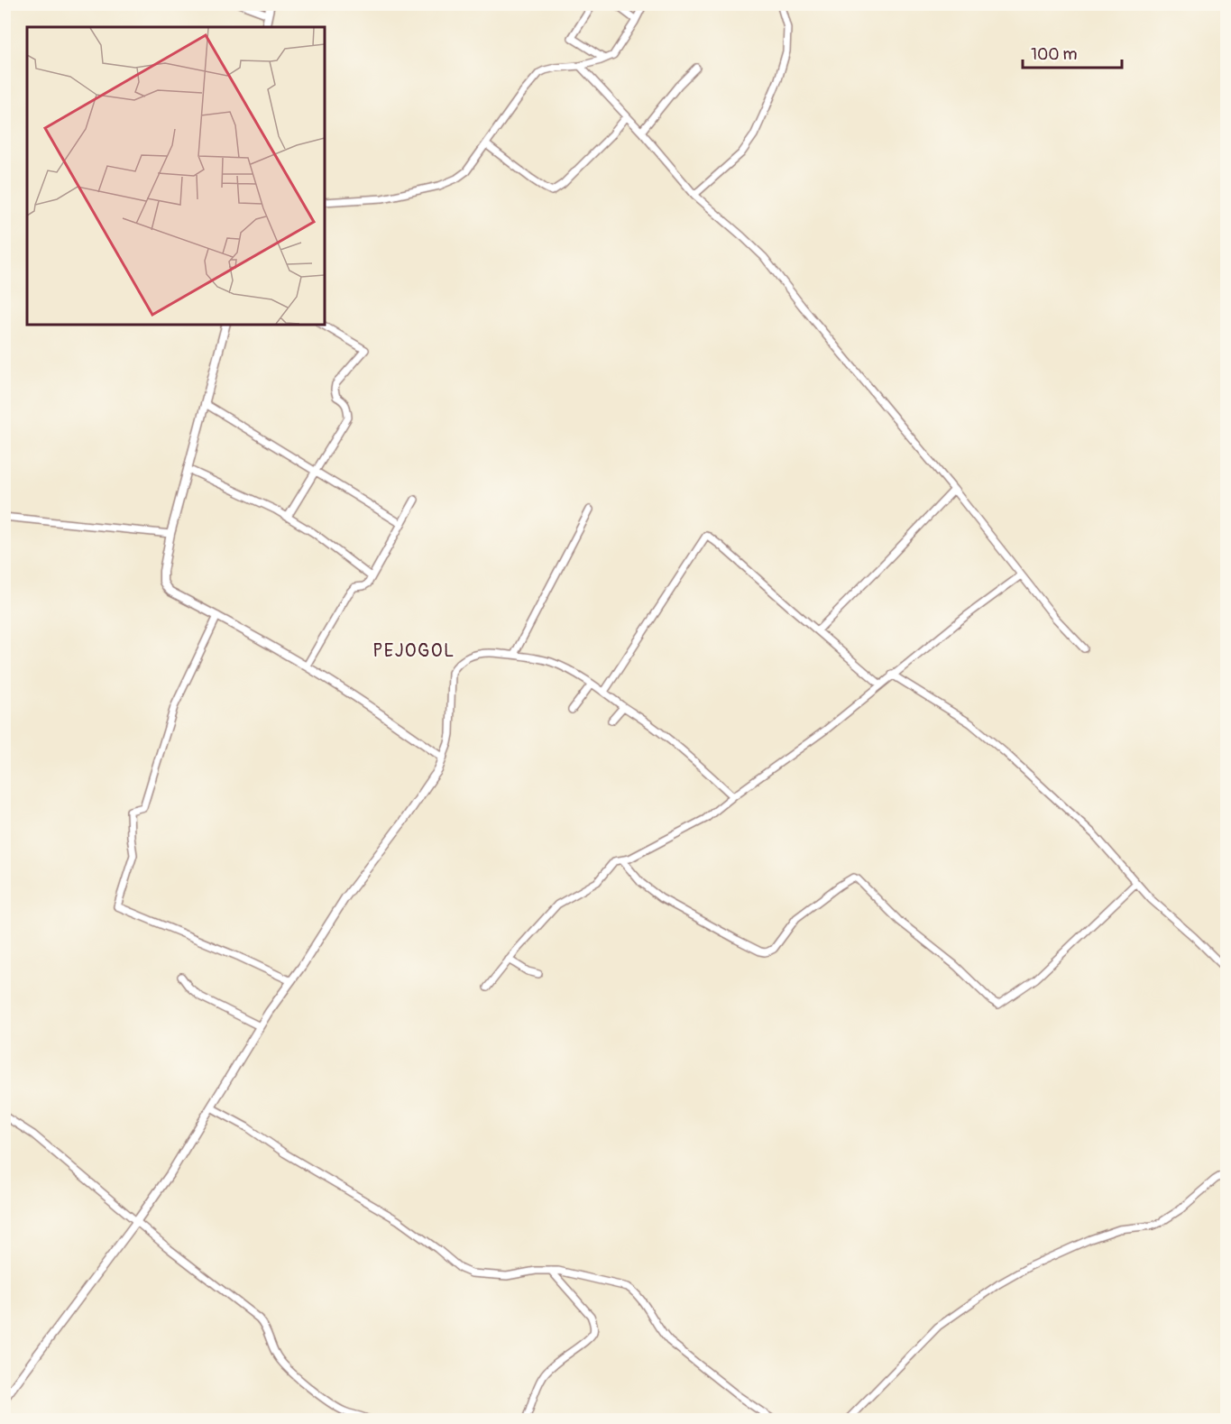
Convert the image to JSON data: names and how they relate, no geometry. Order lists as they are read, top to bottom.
{
  "districts": ["PEJOGOL"],
  "scale_bar": "100 m"
}
